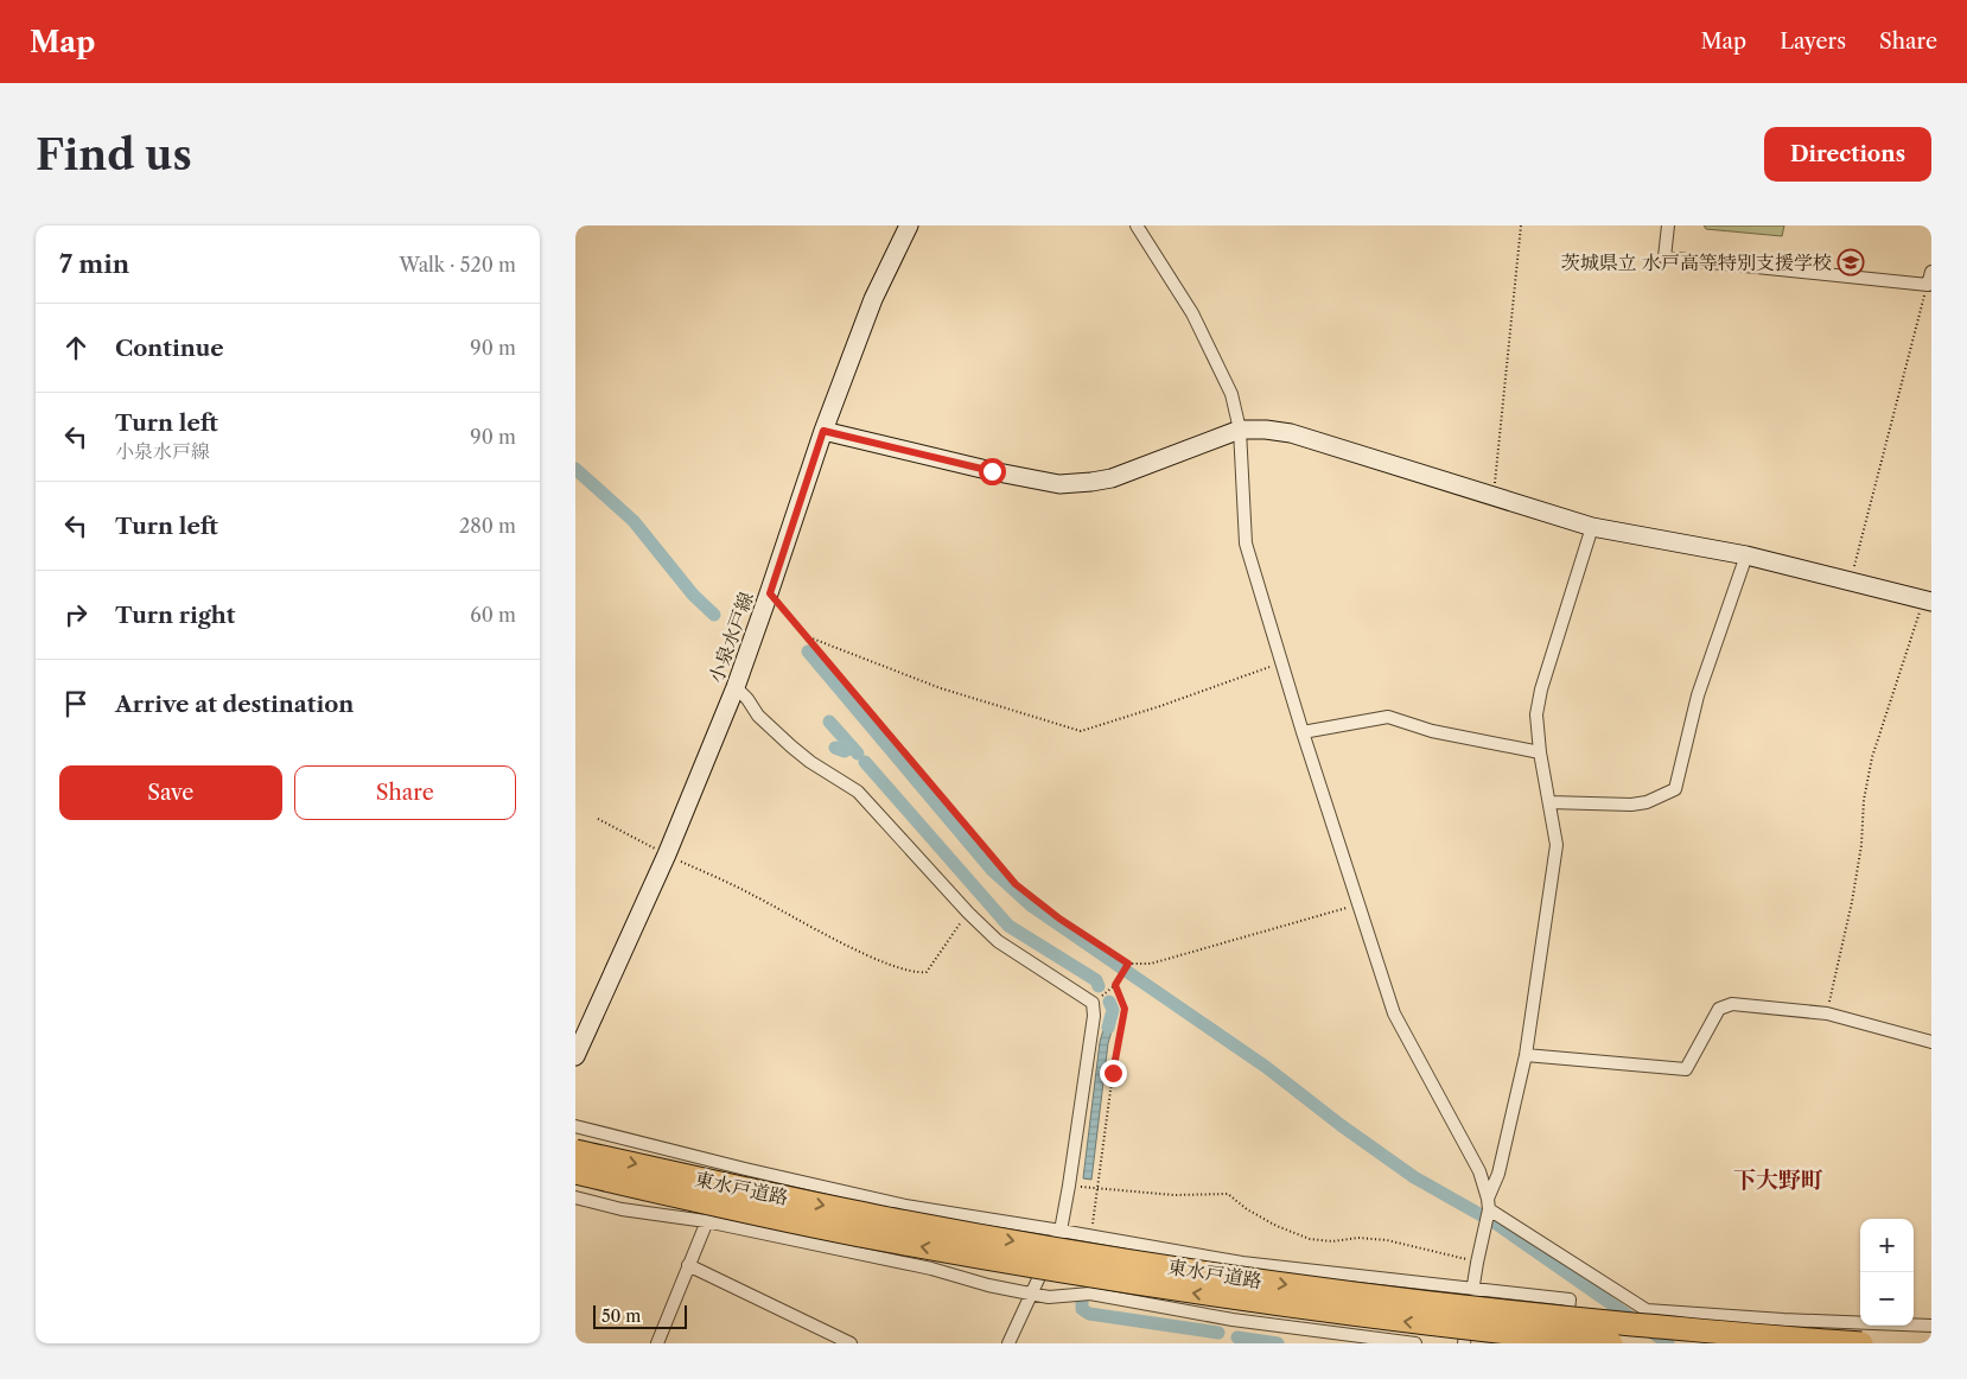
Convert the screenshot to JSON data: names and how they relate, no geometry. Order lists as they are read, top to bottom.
{
  "streets": {
    "highway": ["東水戸道路"],
    "street": ["小泉水戸線"]
  },
  "districts": ["下大野町"],
  "places": {
    "school or university": ["茨城県立 水戸高等特別支援学校"]
  },
  "scale_bar": "50 m",
  "page": {
    "header": "Map",
    "nav": ["Map", "Layers", "Share"],
    "buttons": [
      "Directions",
      ["Save", "Share"]
    ],
    "title": "Find us",
    "heading": ["7 min", "Walk · 520 m"],
    "list": [
      ["Continue", "90 m"],
      ["Turn left", "小泉水戸線", "90 m"],
      ["Turn left", "280 m"],
      ["Turn right", "60 m"],
      "Arrive at destination"
    ],
    "map_buttons": ["+", "−"],
    "scale": "50 m"
  }
}
